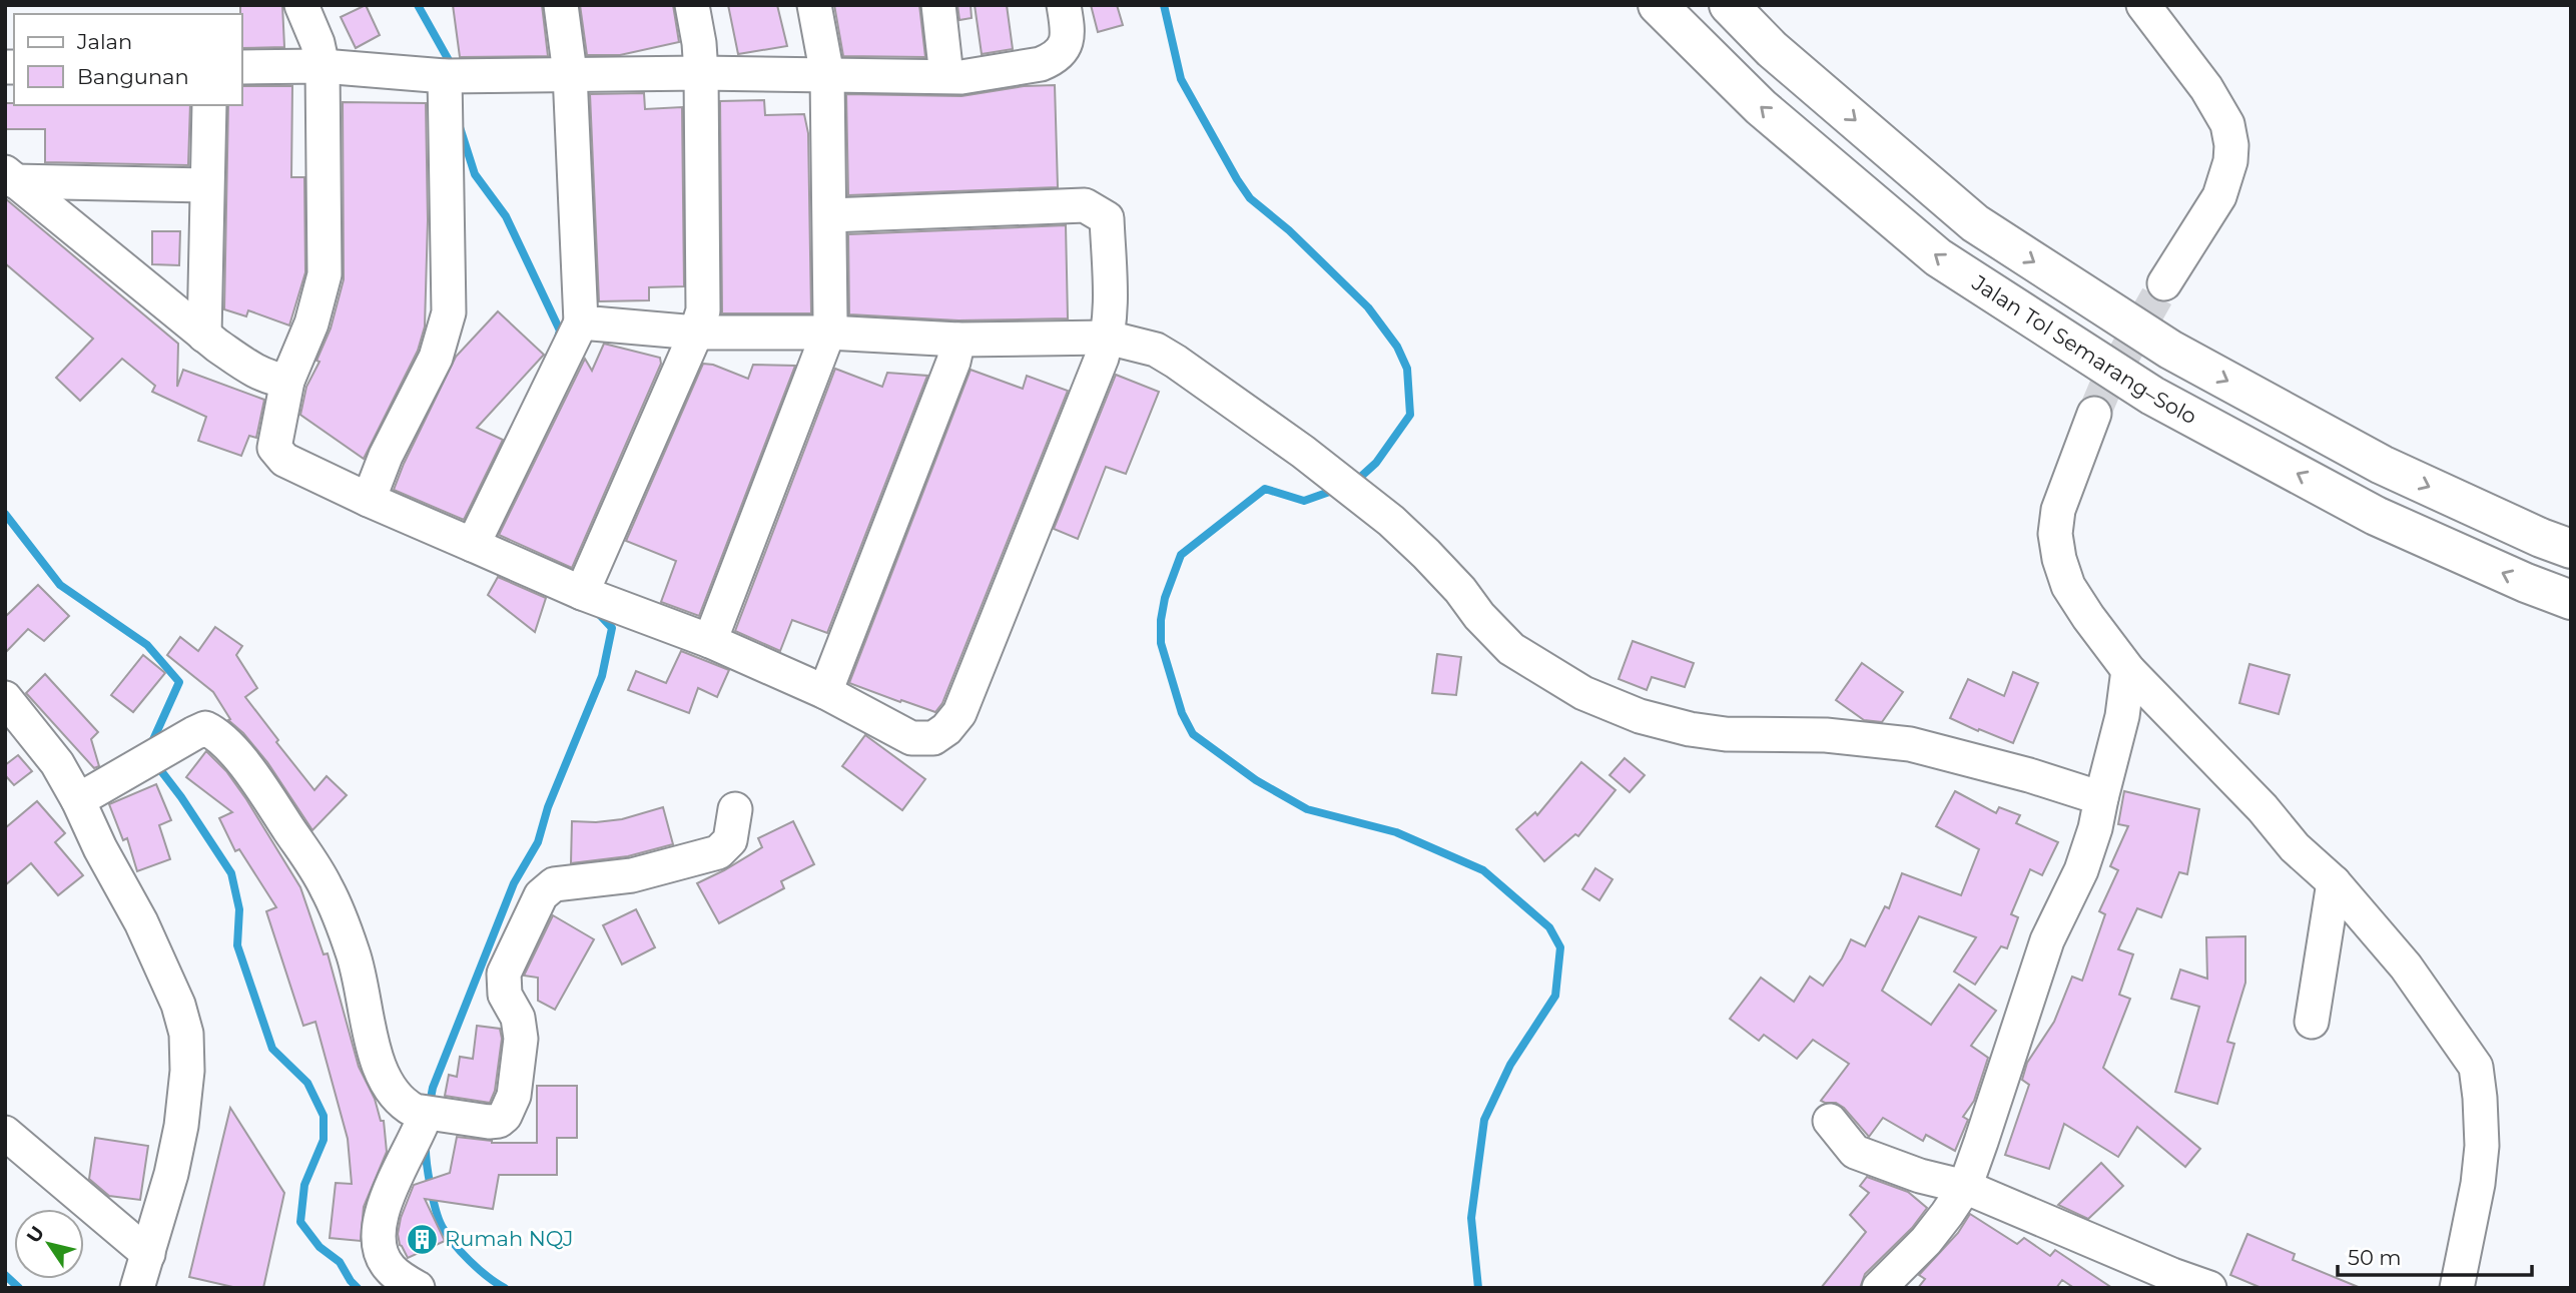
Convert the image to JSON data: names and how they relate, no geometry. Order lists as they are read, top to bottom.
{
  "streets": {
    "highway": ["Jalan Tol Semarang–Solo"]
  },
  "places": {
    "building": ["Rumah NQJ"]
  },
  "legend": ["Jalan", "Bangunan"],
  "scale_bar": "50 m",
  "north": "top left"
}
